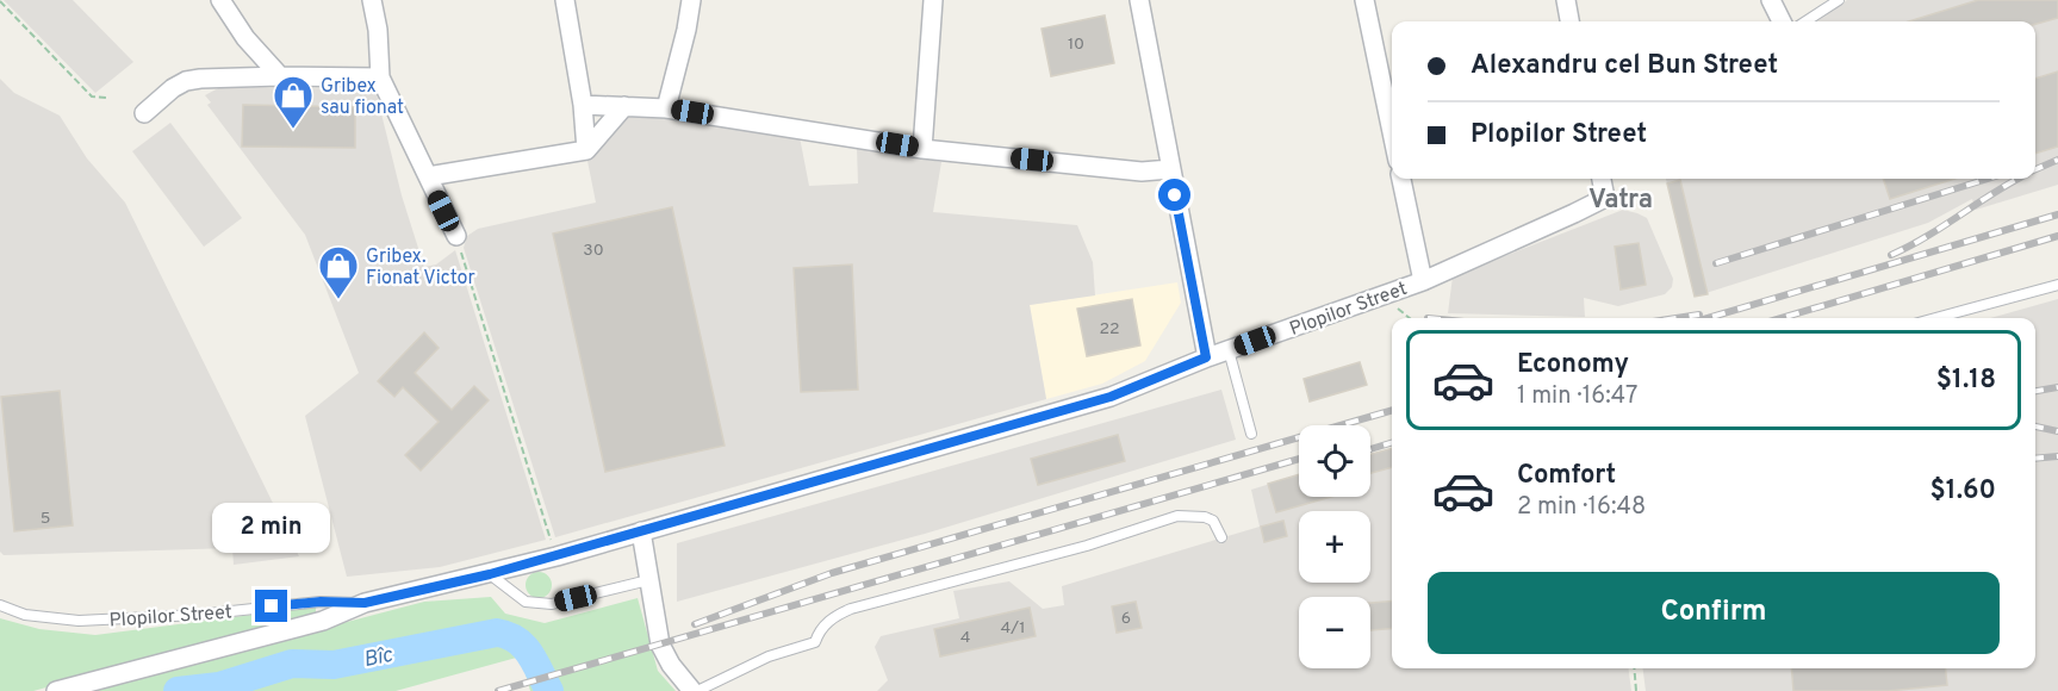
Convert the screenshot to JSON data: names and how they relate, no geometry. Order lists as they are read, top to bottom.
{
  "streets": {
    "street": ["Plopilor Street"]
  },
  "districts": ["Vatra"],
  "water": ["Bîc"],
  "places": {
    "shop": ["Gribex sau fionat", "Gribex. Fionat Victor"]
  },
  "house_numbers": [
    "10",
    "30",
    "22",
    "5",
    "6",
    "4/1",
    "4"
  ],
  "page": {
    "banner": ["Alexandru cel Bun Street", "Plopilor Street"],
    "list": [
      {
        "name": "Economy",
        "note": "1 min · 16:47",
        "value": "$1.18"
      },
      {
        "name": "Comfort",
        "note": "2 min · 16:48",
        "value": "$1.60"
      }
    ],
    "map_buttons": ["+", "−"],
    "bubble": "2 min",
    "buttons": "Confirm"
  }
}
